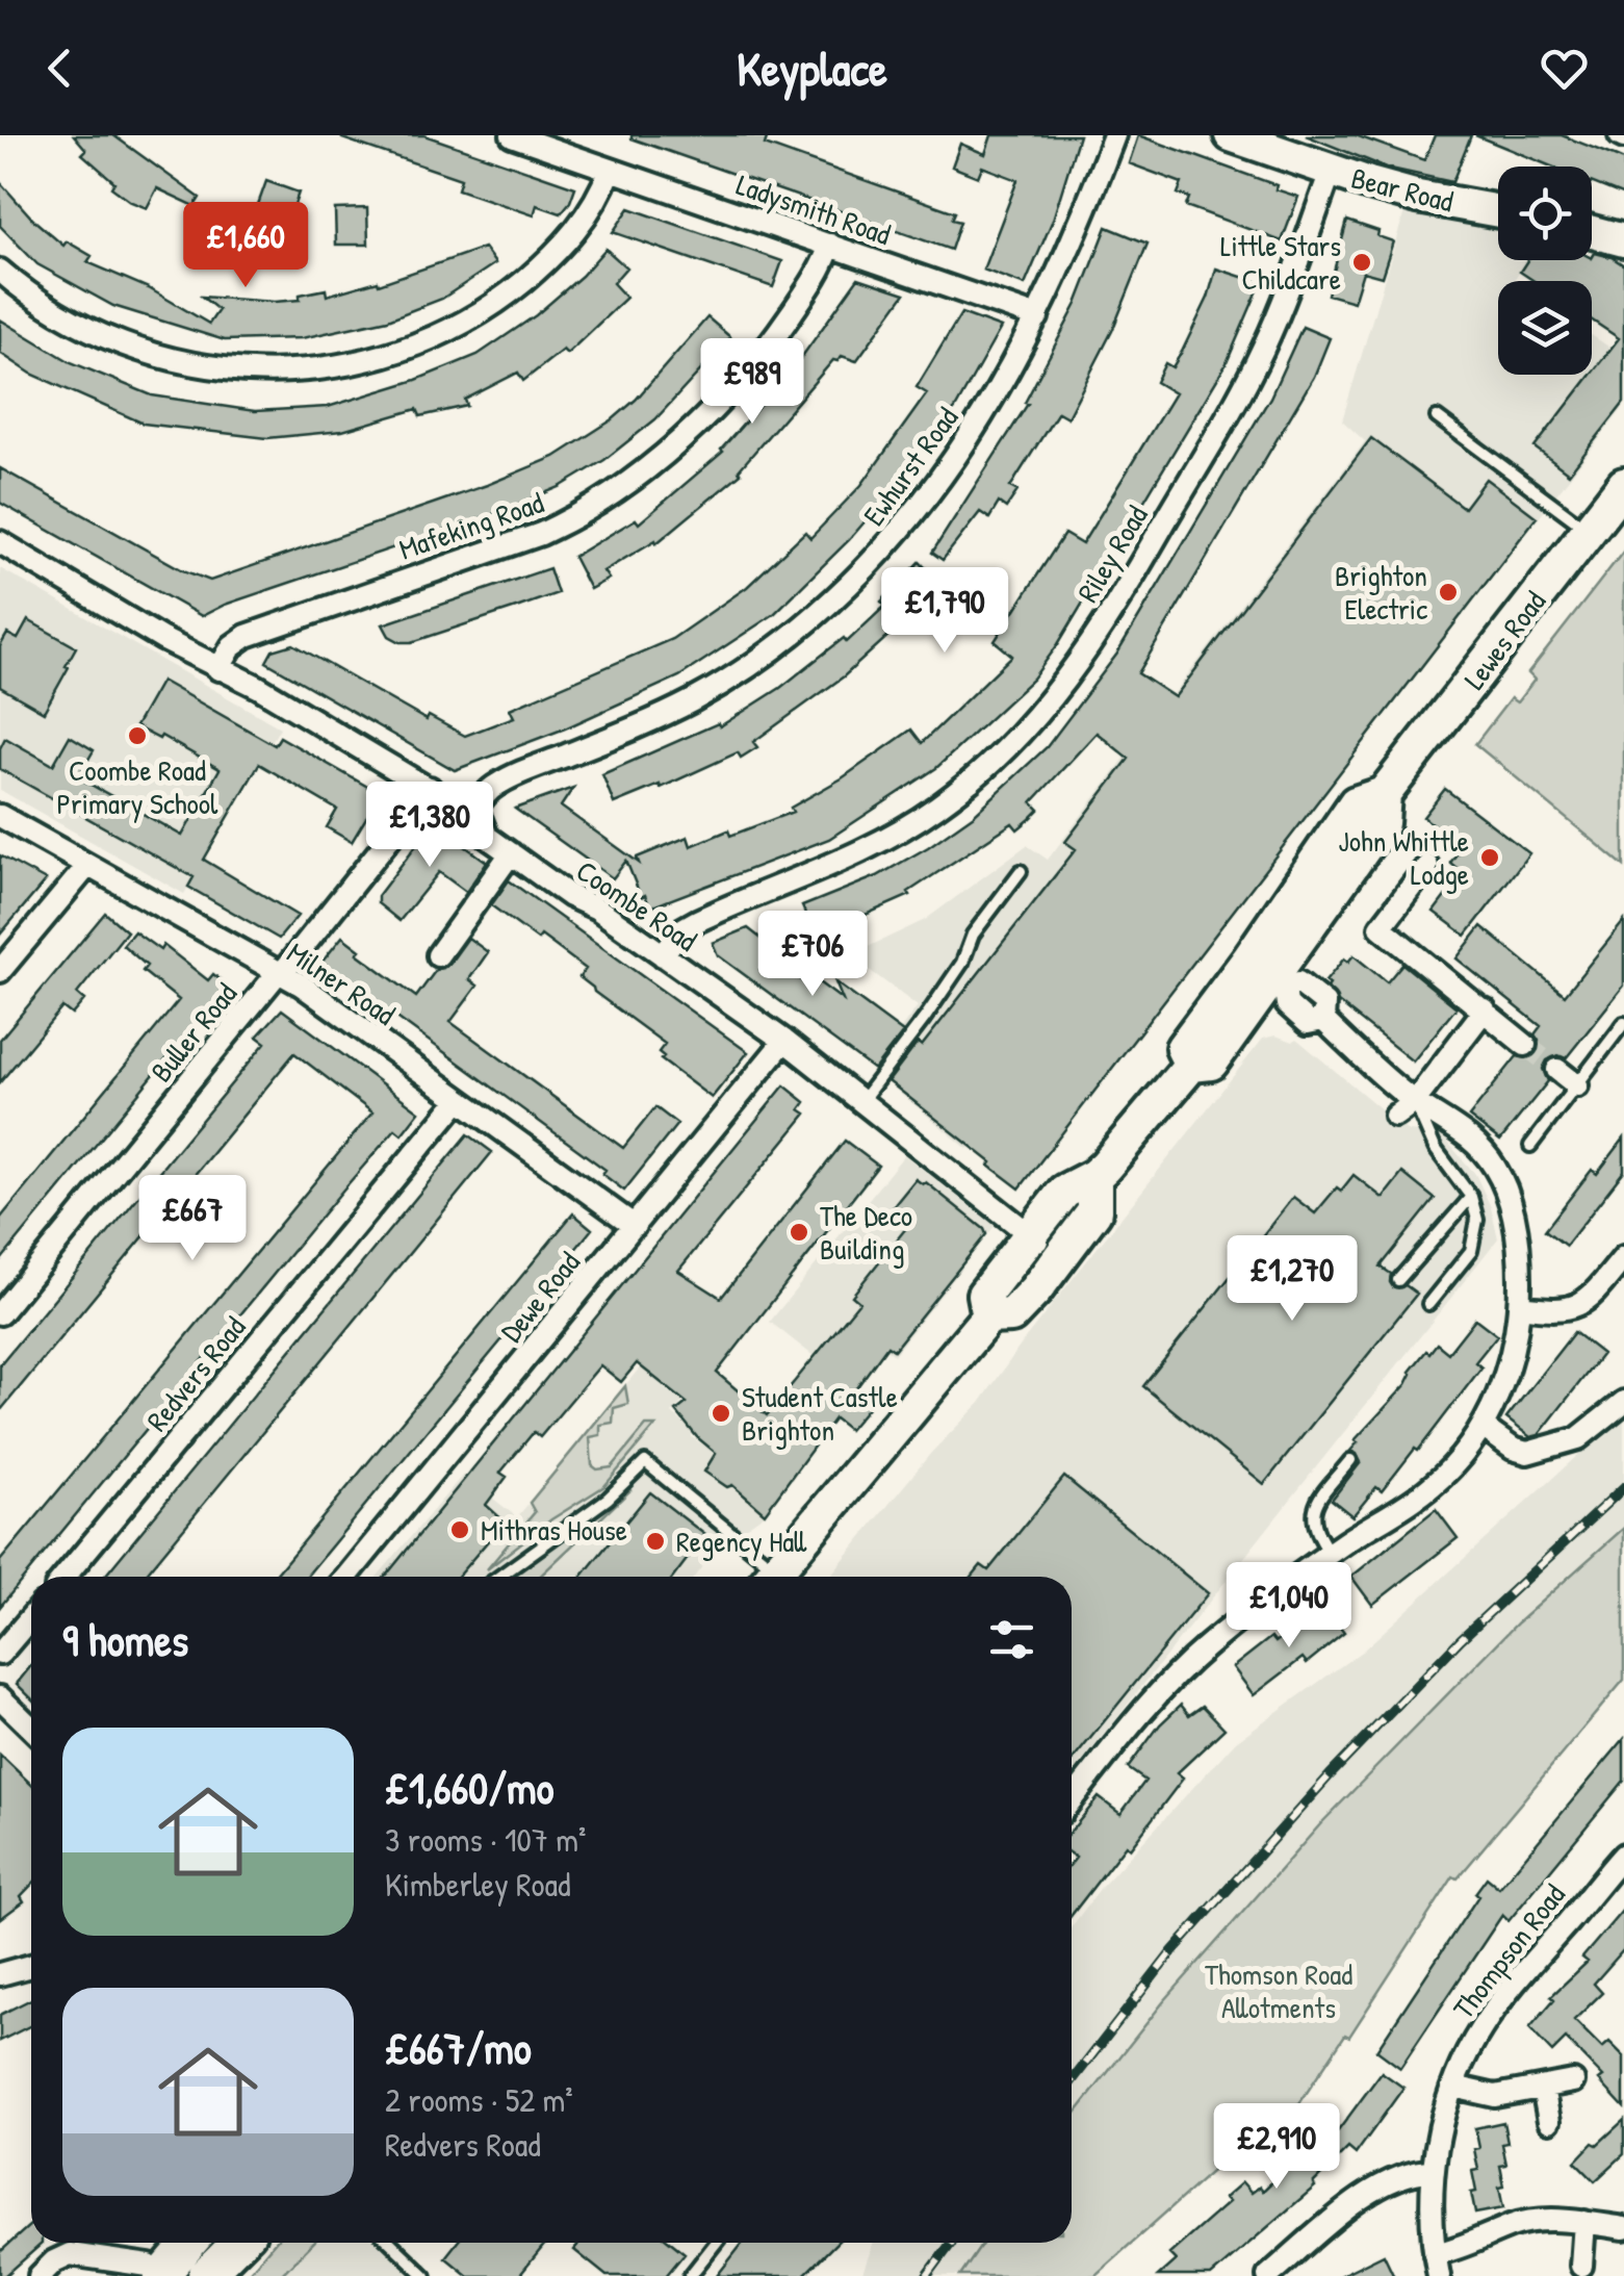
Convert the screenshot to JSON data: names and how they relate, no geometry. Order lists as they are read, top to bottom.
{
  "streets": {
    "main road": ["Lewes Road"],
    "street": [
      "Bear Road",
      "Ladysmith Road",
      "Ewhurst Road",
      "Mafeking Road",
      "Riley Road",
      "Coombe Road",
      "Milner Road",
      "Buller Road",
      "Dewe Road",
      "Redvers Road",
      "Thompson Road"
    ]
  },
  "crossings": [
    ["Bear Road", "Riley Road"],
    ["Ladysmith Road", "Ewhurst Road"],
    ["Ladysmith Road", "Mafeking Road"],
    ["Ewhurst Road", "Coombe Road"],
    ["Mafeking Road", "Coombe Road"],
    ["Riley Road", "Coombe Road"],
    ["Lewes Road", "Coombe Road"],
    ["Coombe Road", "Buller Road"],
    ["Coombe Road", "Dewe Road"],
    ["Milner Road", "Buller Road"],
    ["Milner Road", "Dewe Road"],
    ["Milner Road", "Redvers Road"]
  ],
  "parks": ["Thomson Road Allotments"],
  "places": [
    "Little Stars Childcare",
    "Brighton Electric",
    "Coombe Road Primary School",
    "John Whittle Lodge",
    "The Deco Building",
    "Student Castle Brighton",
    "Mithras House",
    "Regency Hall"
  ],
  "page": {
    "header": "Keyplace",
    "price": [
      "£1,660",
      "£989",
      "£1,790",
      "£1,380",
      "£706",
      "£667",
      "£1,270",
      "£1,040",
      "£2,910"
    ],
    "heading": "9 homes",
    "list": [
      {
        "name": "£1,660/mo",
        "note": "3 rooms · 107 m² · Kimberley Road"
      },
      {
        "name": "£667/mo",
        "note": "2 rooms · 52 m² · Redvers Road"
      }
    ]
  }
}
